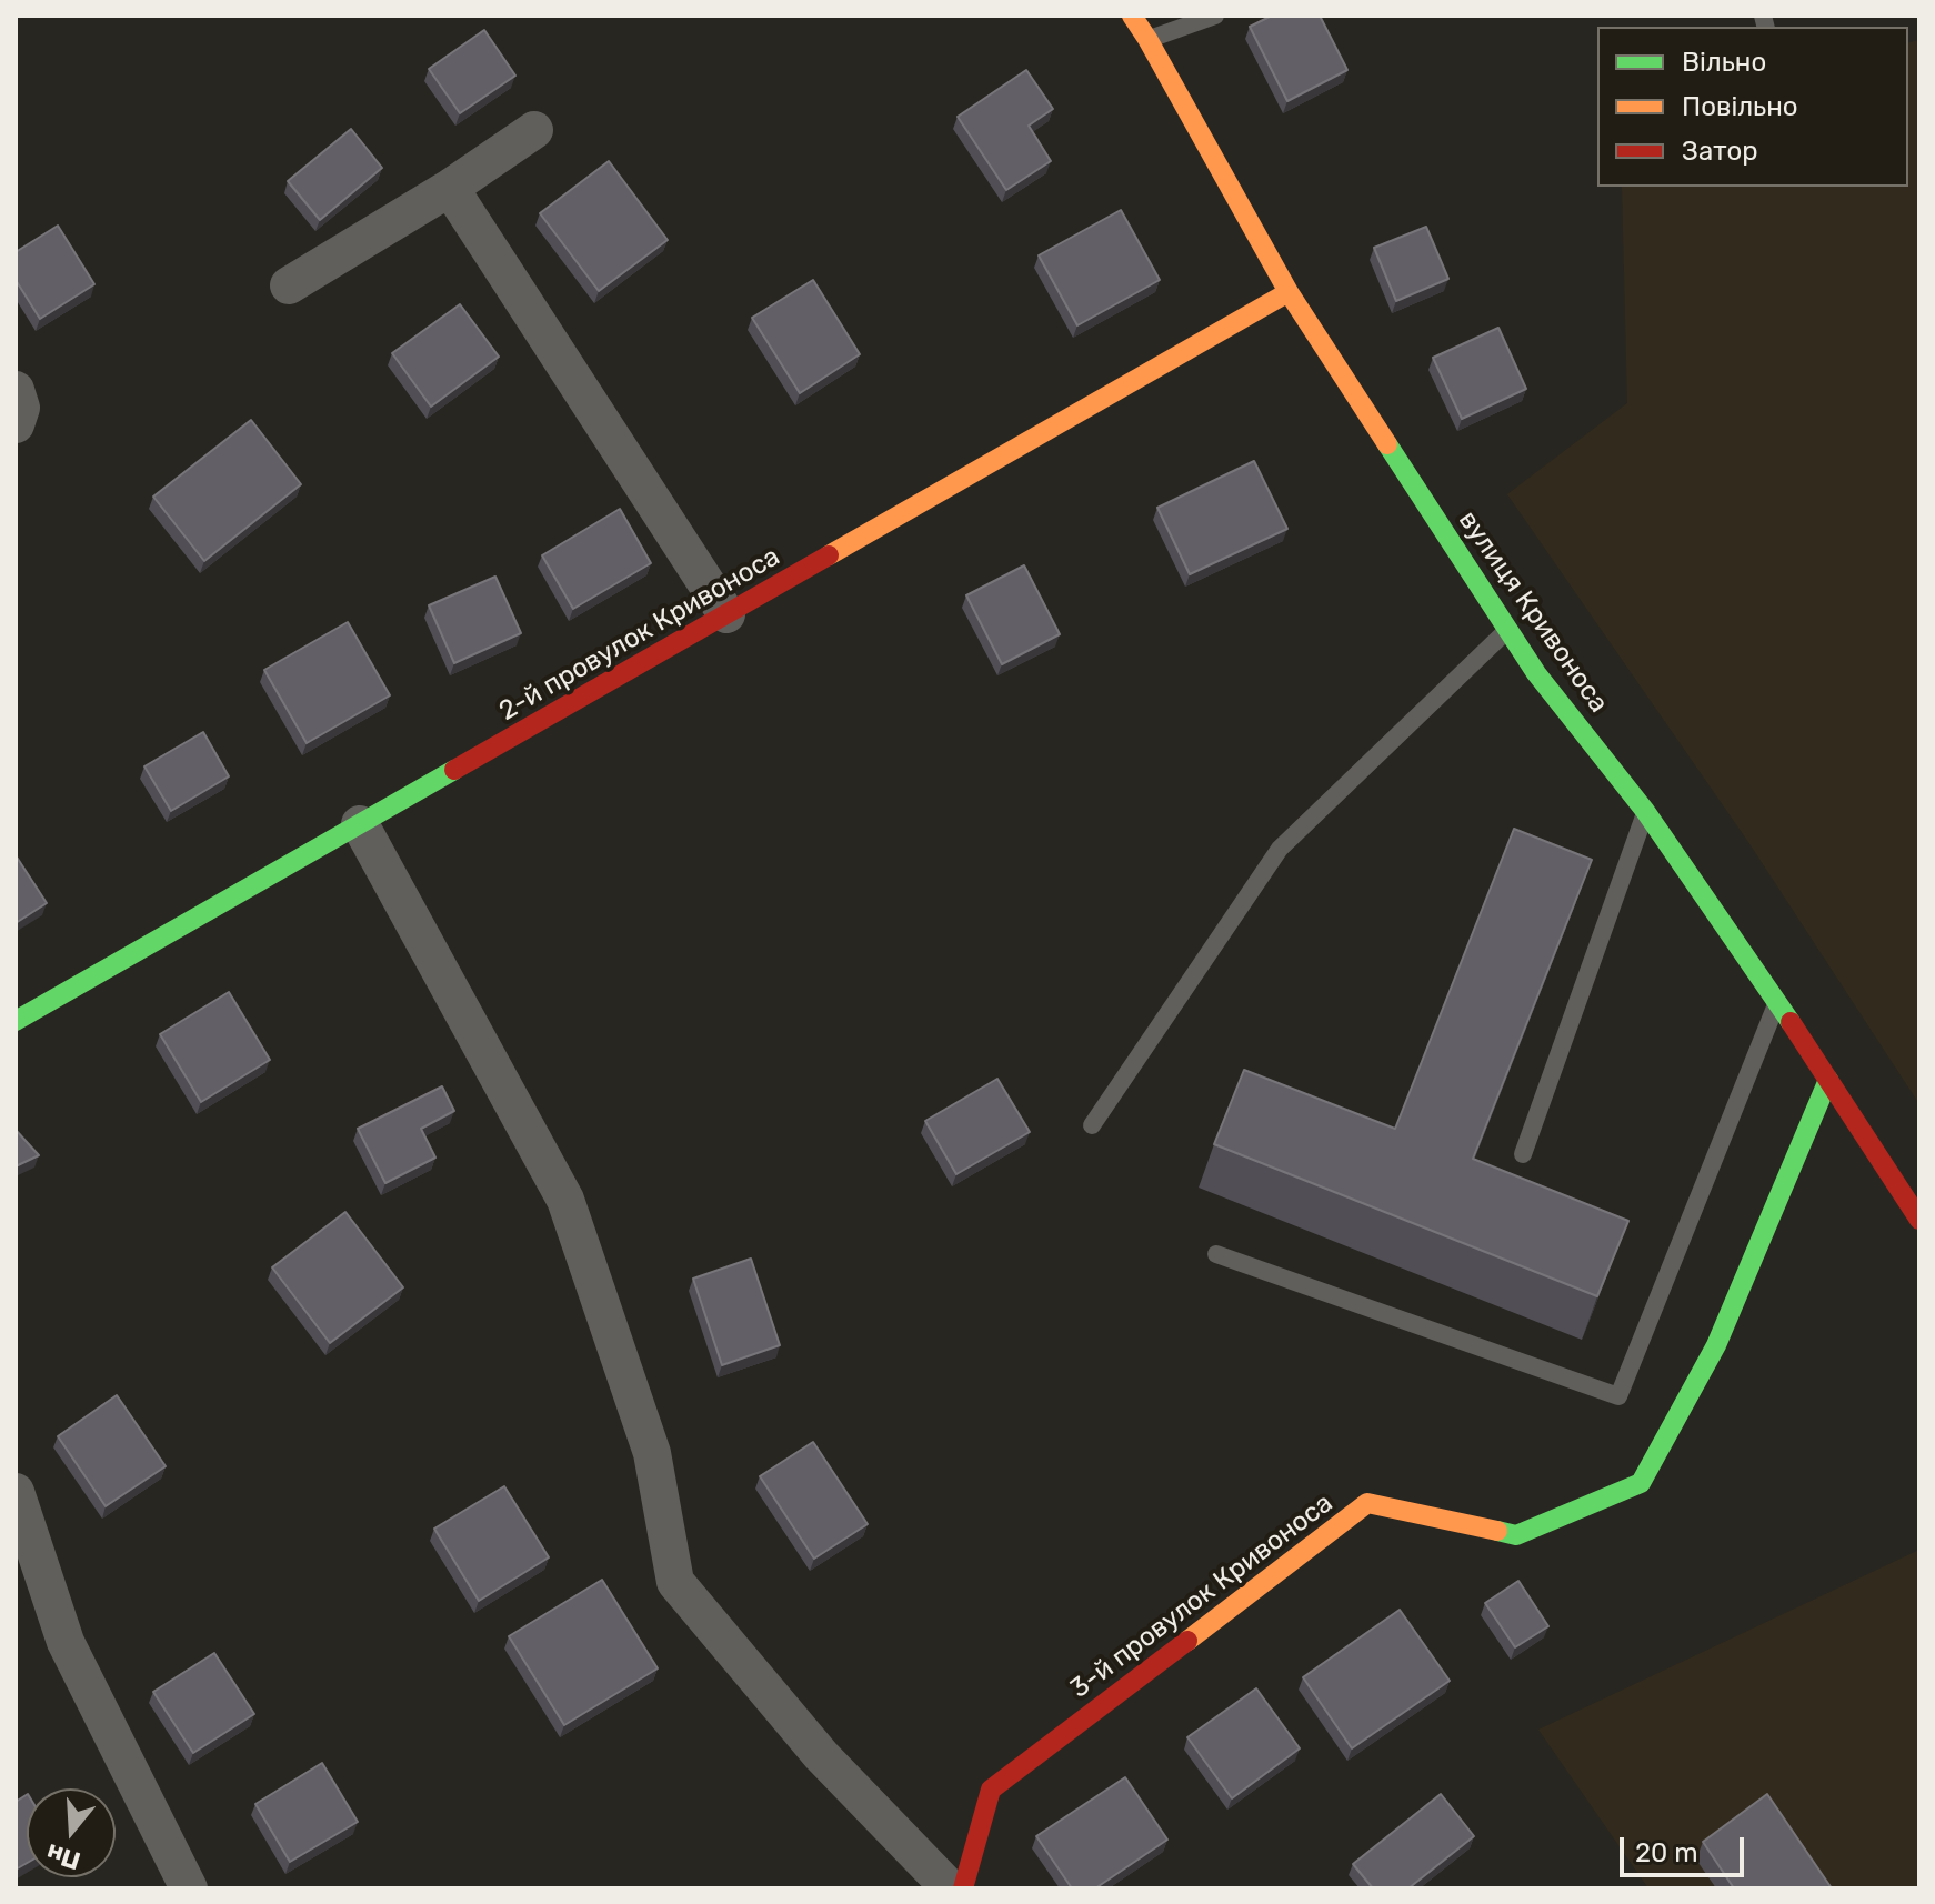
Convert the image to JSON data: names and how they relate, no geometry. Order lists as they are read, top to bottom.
{
  "streets": {
    "street": ["вулиця Кривоноса", "2-й провулок Кривоноса", "3-й провулок Кривоноса"]
  },
  "crossings": [
    ["вулиця Кривоноса", "2-й провулок Кривоноса"],
    ["вулиця Кривоноса", "3-й провулок Кривоноса"]
  ],
  "legend": ["Вільно", "Повільно", "Затор"],
  "scale_bar": "20 m",
  "north": "bottom"
}
